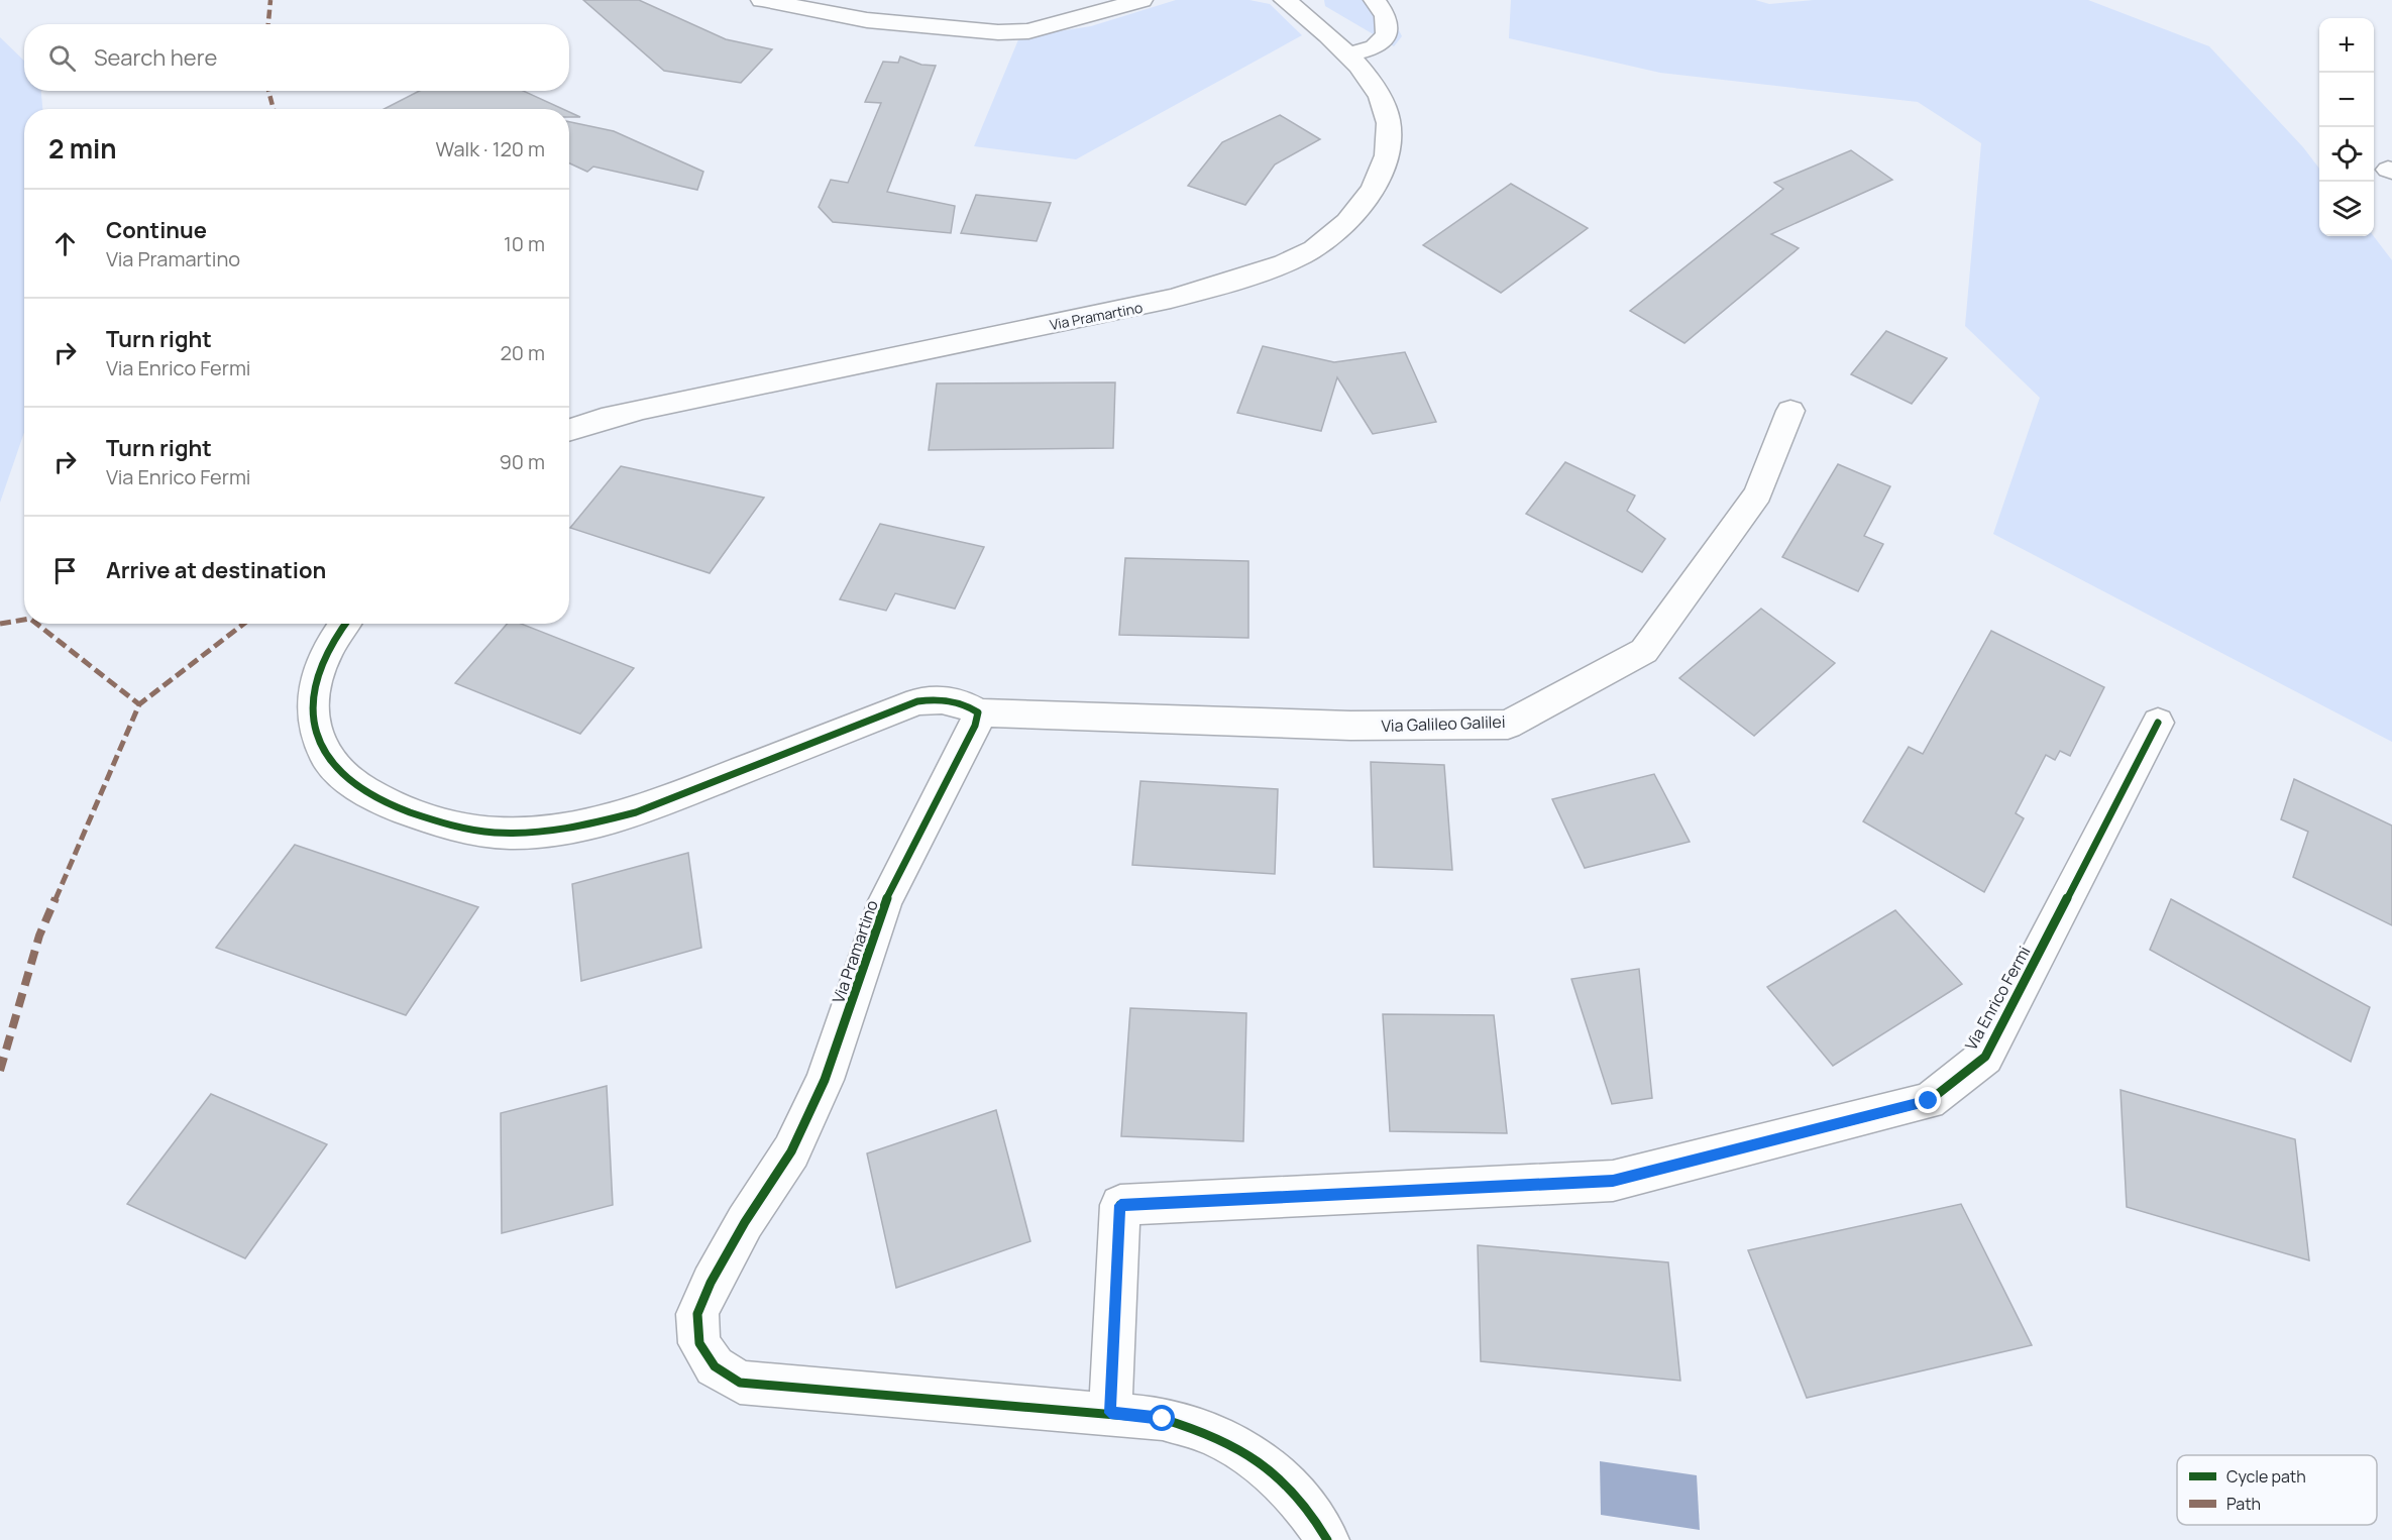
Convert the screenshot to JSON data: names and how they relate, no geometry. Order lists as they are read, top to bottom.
{
  "streets": {
    "street": ["Via Pramartino", "Via Galileo Galilei", "Via Enrico Fermi"]
  },
  "crossings": [
    ["Via Pramartino", "Via Galileo Galilei"],
    ["Via Pramartino", "Via Enrico Fermi"]
  ],
  "legend": ["Cycle path", "Path"],
  "page": {
    "map_buttons": ["+", "−"],
    "search": "Search here",
    "heading": ["2 min", "Walk · 120 m"],
    "list": [
      ["Continue", "Via Pramartino", "10 m"],
      ["Turn right", "Via Enrico Fermi", "20 m"],
      ["Turn right", "Via Enrico Fermi", "90 m"],
      "Arrive at destination"
    ]
  }
}
